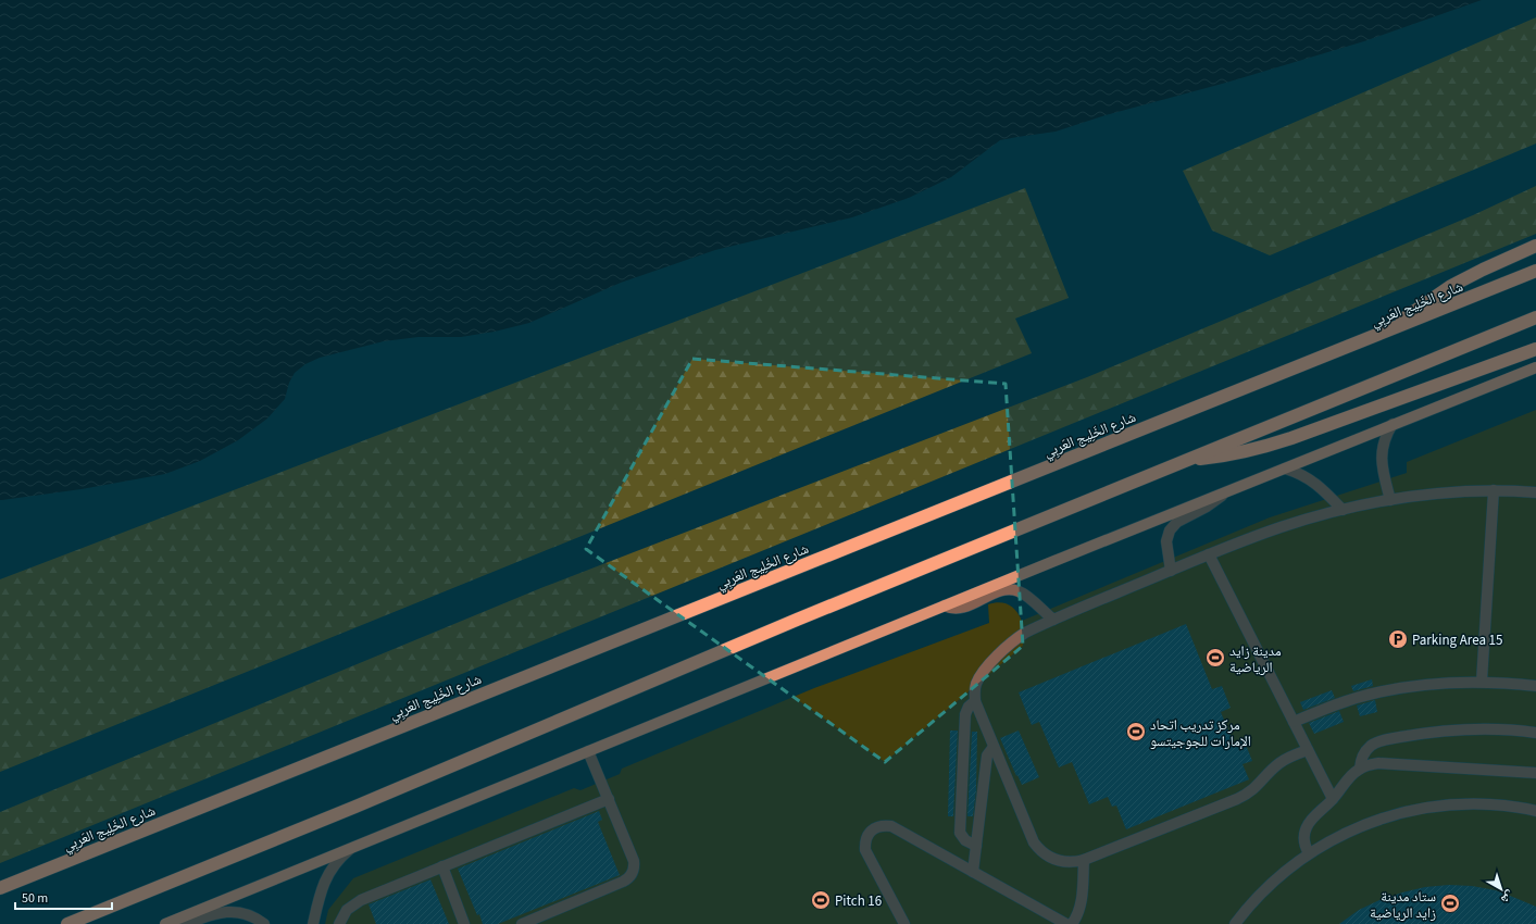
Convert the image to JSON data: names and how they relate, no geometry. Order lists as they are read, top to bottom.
{
  "streets": {
    "highway": ["شارع الخَلِيج العَربِي"]
  },
  "places": {
    "parking": ["Parking Area 15"],
    "sports": [
      "مدينة زايد الرياضية",
      "مركز تدريب اتحاد الإمارات للجوجيتسو",
      "Pitch 16",
      "ستاد مدينة زايد الرياضية"
    ]
  },
  "scale_bar": "50 m",
  "north": "bottom right"
}
